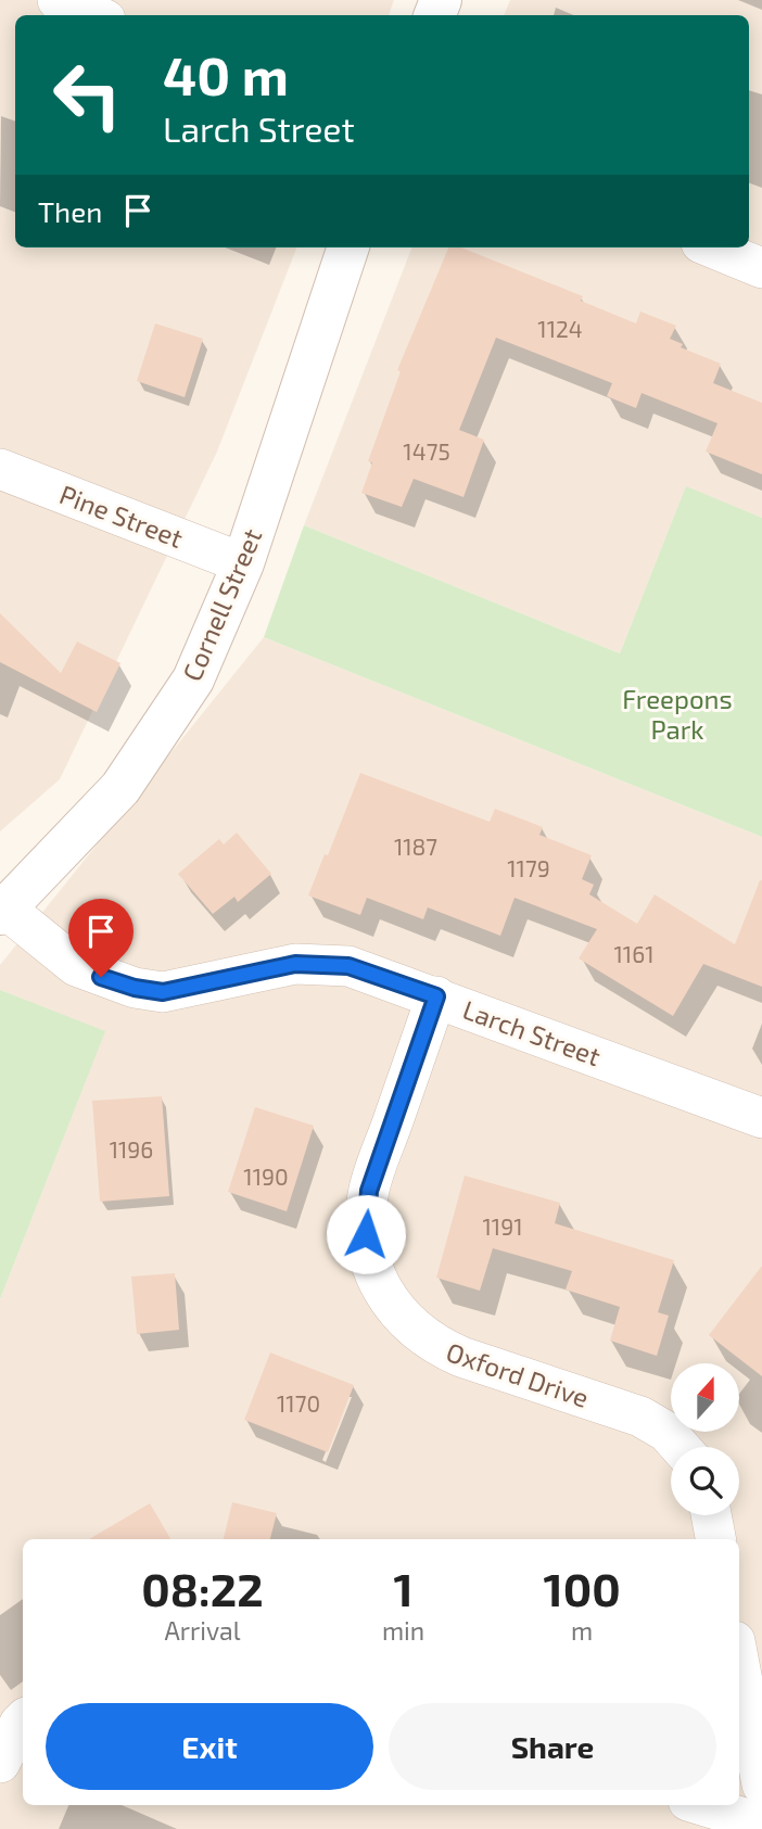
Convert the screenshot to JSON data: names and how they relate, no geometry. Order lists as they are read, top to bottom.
{
  "streets": {
    "street": [
      "Pine Street",
      "Cornell Street",
      "Larch Street",
      "Oxford Drive"
    ]
  },
  "crossings": [
    ["Pine Street", "Cornell Street"],
    ["Cornell Street", "Larch Street"],
    ["Larch Street", "Oxford Drive"]
  ],
  "parks": ["Freepons Park"],
  "house_numbers": [
    "1124",
    "1475",
    "1187",
    "1179",
    "1161",
    "1196",
    "1190",
    "1191",
    "1170"
  ],
  "north": "top",
  "page": {
    "turn": ["40 m", "Larch Street"],
    "then": "Then",
    "eta": [
      "08:22",
      "Arrival",
      "1",
      "min",
      "100",
      "m"
    ],
    "buttons": ["Exit", "Share"]
  }
}
